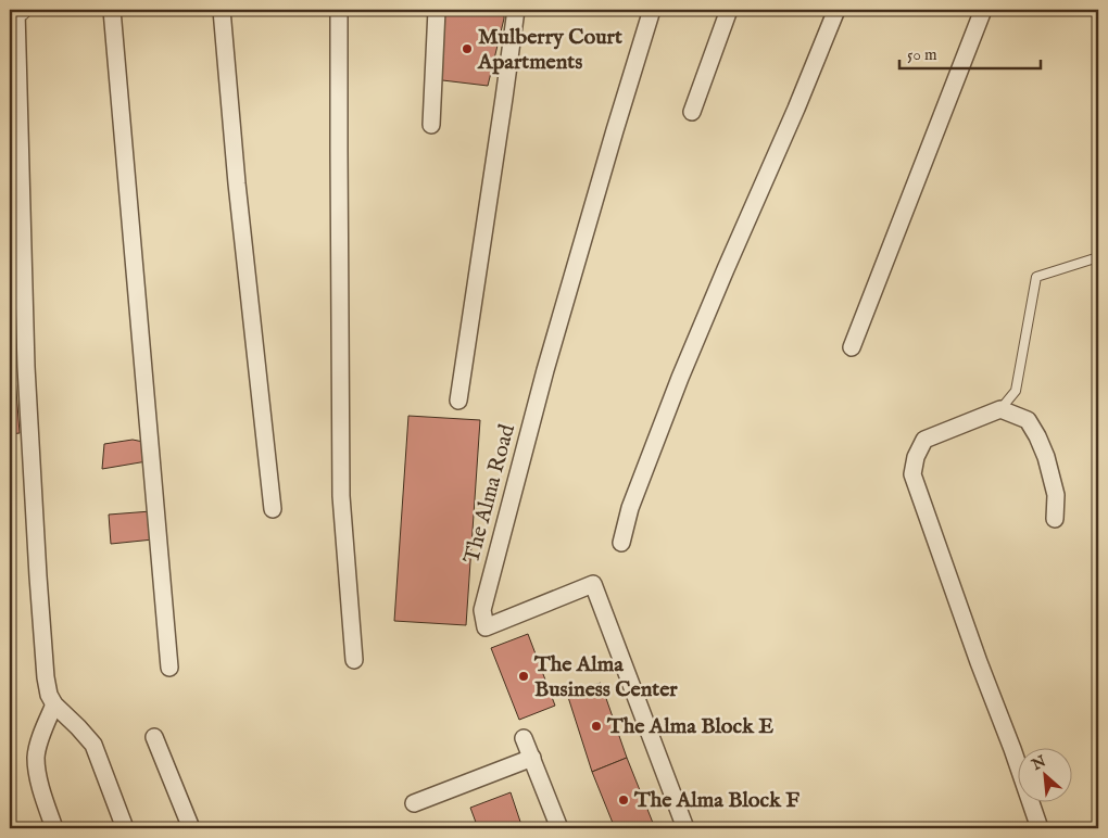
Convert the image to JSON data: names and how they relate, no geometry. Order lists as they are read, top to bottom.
{
  "streets": {
    "street": ["The Alma Road"]
  },
  "places": [
    "Mulberry Court Apartments",
    "The Alma Business Center",
    "The Alma Block E",
    "The Alma Block F"
  ],
  "scale_bar": "50 m",
  "north": "top left"
}
